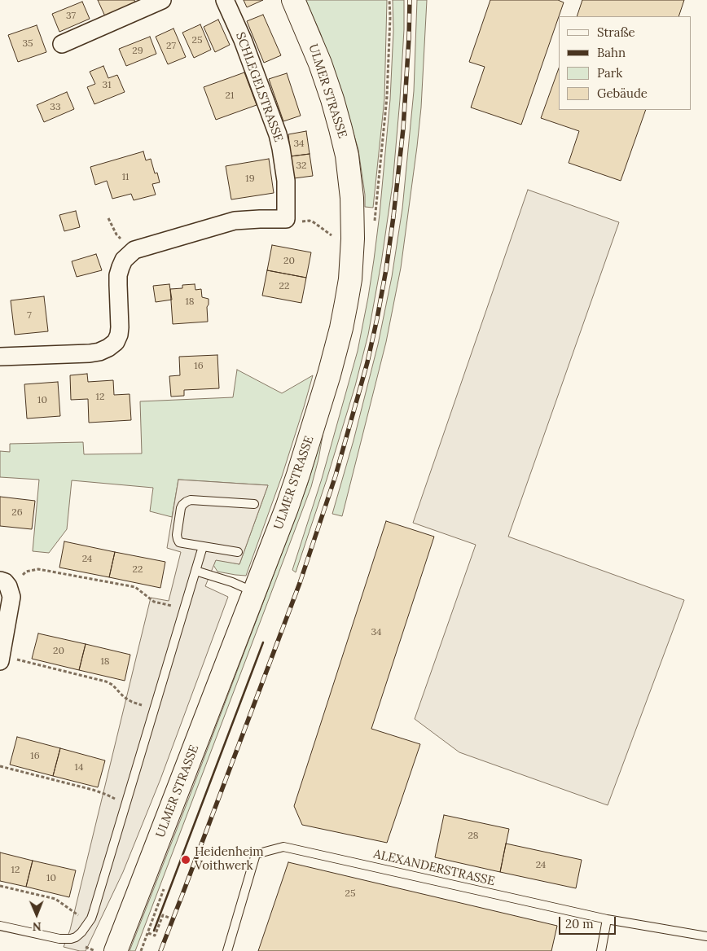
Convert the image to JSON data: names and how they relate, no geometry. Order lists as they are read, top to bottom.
{
  "streets": {
    "main road": ["ULMER STRASSE"],
    "street": ["SCHLEGELSTRASSE"],
    "lane": ["ALEXANDERSTRASSE"]
  },
  "places": ["Heidenheim Voithwerk"],
  "house_numbers": [
    "37",
    "25",
    "35",
    "27",
    "29",
    "31",
    "21",
    "33",
    "34",
    "32",
    "11",
    "19",
    "20",
    "22",
    "18",
    "7",
    "16",
    "12",
    "10",
    "26",
    "24",
    "22",
    "34",
    "20",
    "18",
    "16",
    "14",
    "28",
    "24",
    "12",
    "10",
    "25"
  ],
  "legend": [
    "Straße",
    "Bahn",
    "Park",
    "Gebäude"
  ],
  "scale_bar": "20 m",
  "north": "bottom"
}
